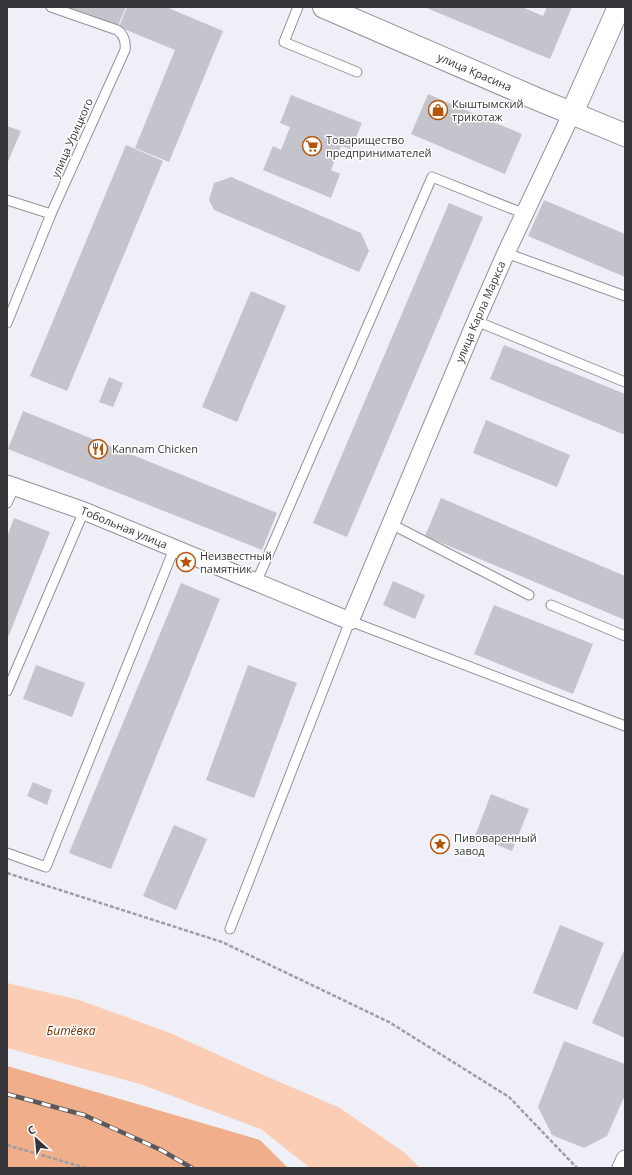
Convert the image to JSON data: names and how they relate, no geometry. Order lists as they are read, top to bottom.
{
  "streets": {
    "main road": ["улица Красина", "улица Карла Маркса"],
    "street": ["Тобольная улица"],
    "lane": ["улица Урицкого"]
  },
  "crossings": [
    ["улица Красина", "улица Карла Маркса"],
    ["улица Карла Маркса", "Тобольная улица"]
  ],
  "water": ["Битёвка"],
  "places": {
    "shop": ["Кыштымский трикотаж"],
    "supermarket": ["Товарищество предпринимателей"],
    "restaurant": ["Kannam Chicken"],
    "place": ["Неизвестный памятник", "Пивоваренный завод"]
  },
  "north": "top left"
}
